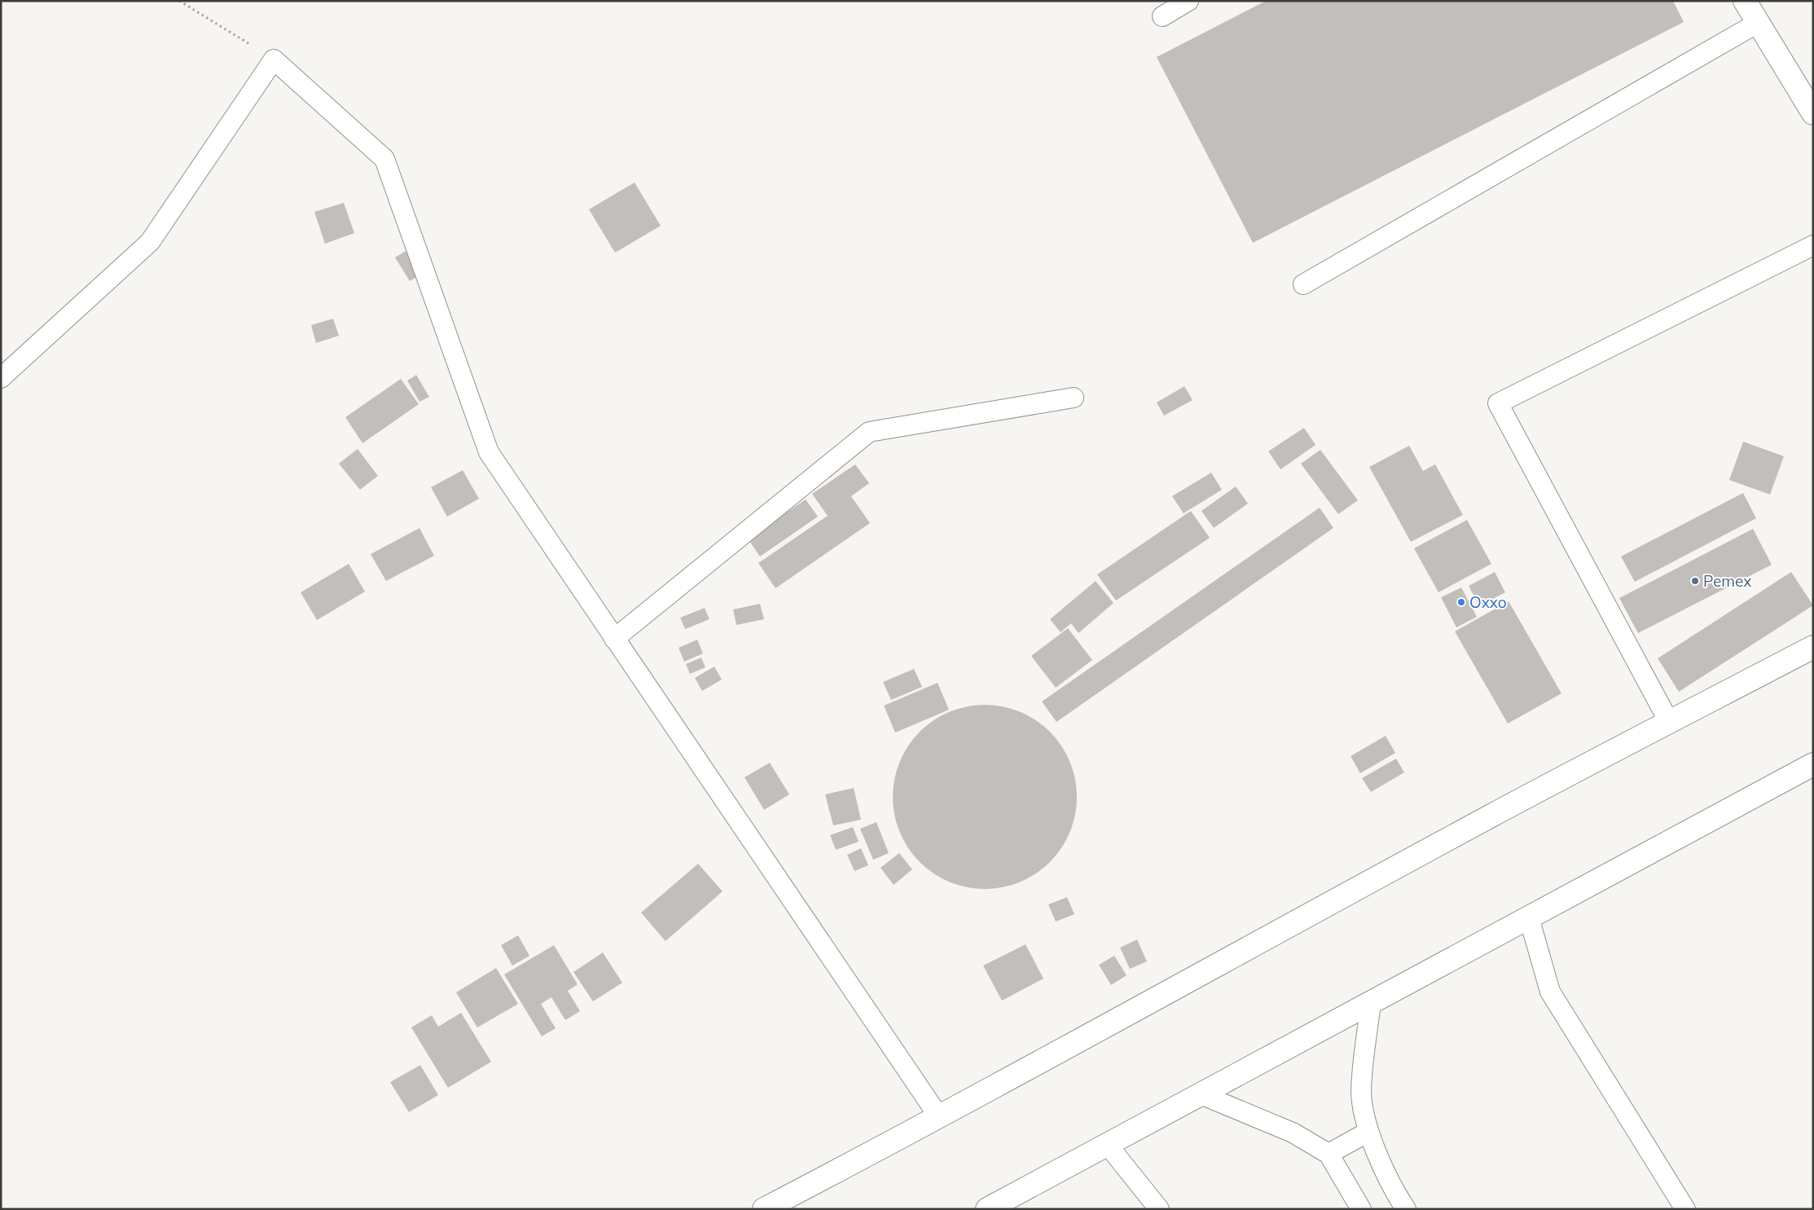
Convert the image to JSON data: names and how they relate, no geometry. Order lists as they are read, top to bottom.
{
  "places": ["Pemex", "Oxxo"]
}
